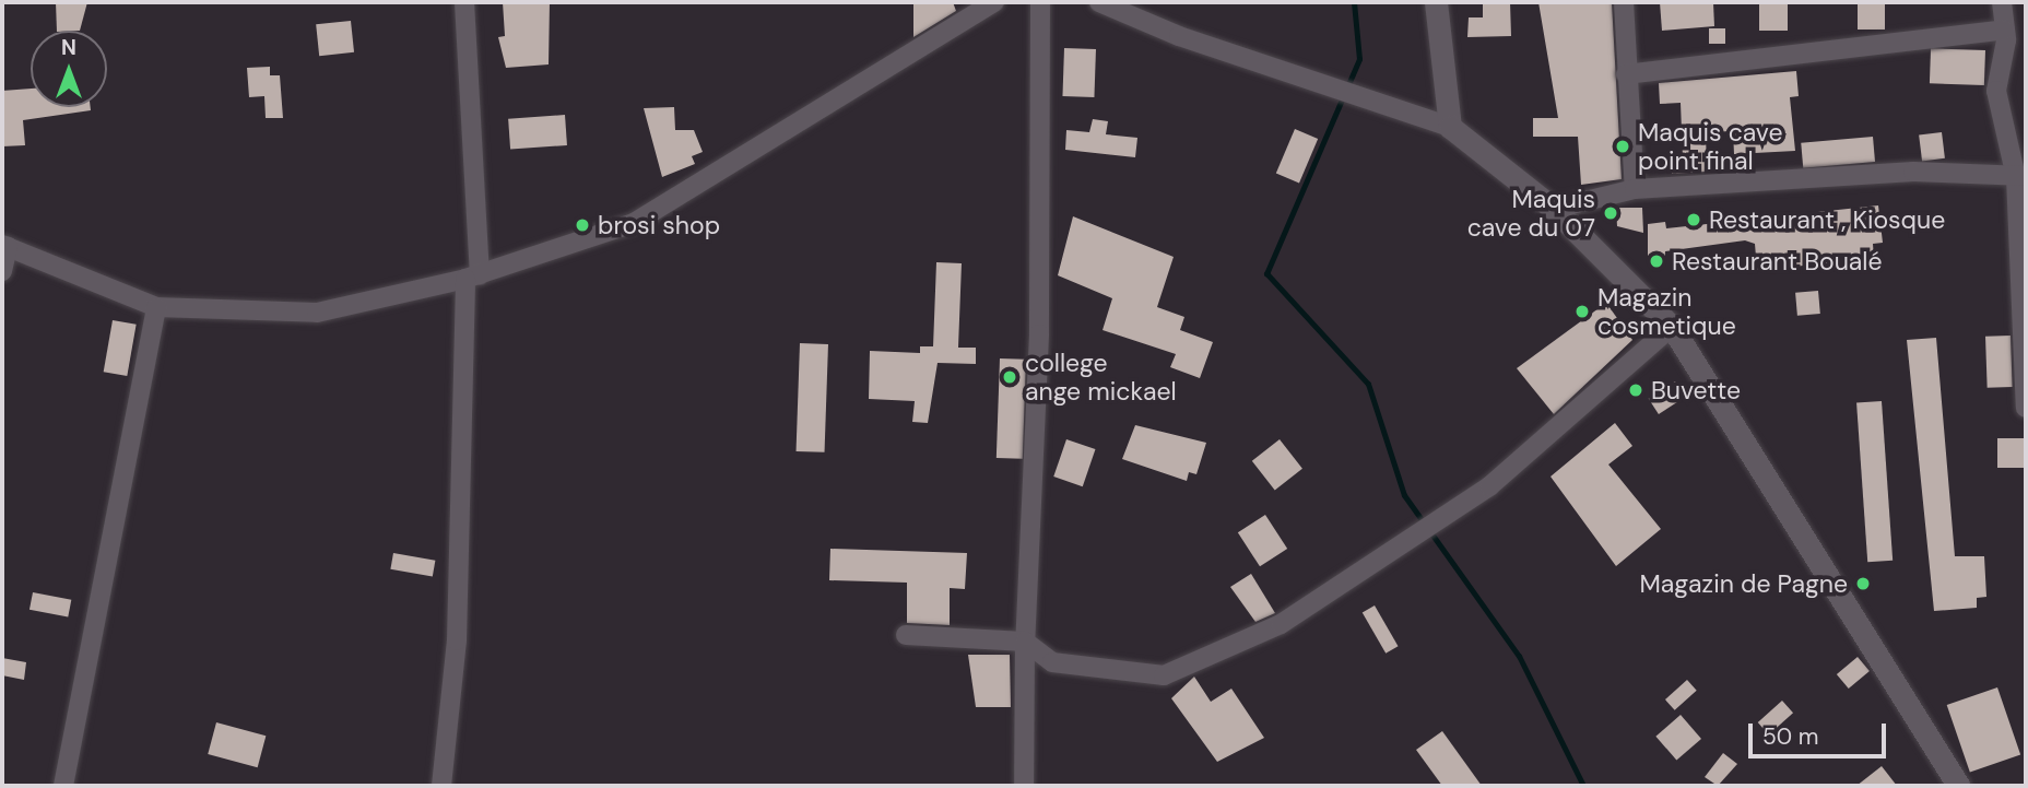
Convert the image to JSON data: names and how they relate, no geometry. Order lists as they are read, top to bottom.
{
  "places": [
    "Maquis cave point final",
    "Maquis cave du 07",
    "Restaurant , Kiosque",
    "brosi shop",
    "Restaurant Boualé",
    "Magazin cosmetique",
    "college ange mickael",
    "Buvette",
    "Magazin de Pagne"
  ],
  "scale_bar": "50 m",
  "north": "top"
}
